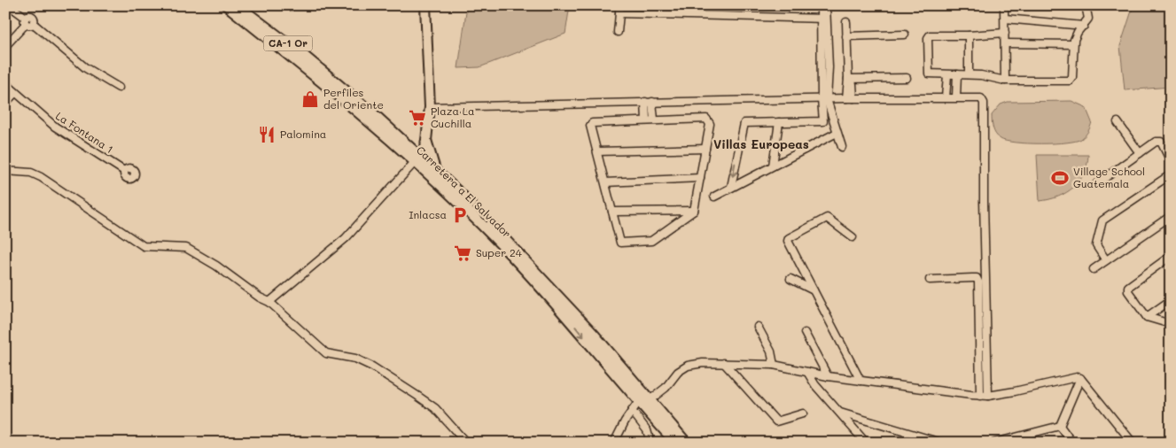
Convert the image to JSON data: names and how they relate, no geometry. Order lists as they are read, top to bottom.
{
  "streets": {
    "highway": ["CA-1 Or", "Carretera a El Salvador"],
    "street": ["La Fontana 1"]
  },
  "districts": ["Villas Europeas"],
  "places": {
    "shop": ["Perfiles del Oriente"],
    "supermarket": ["Plaza La Cuchilla", "Super 24"],
    "restaurant": ["Palomina"],
    "sports": ["Village School Guatemala"],
    "parking": ["Inlacsa"]
  }
}
